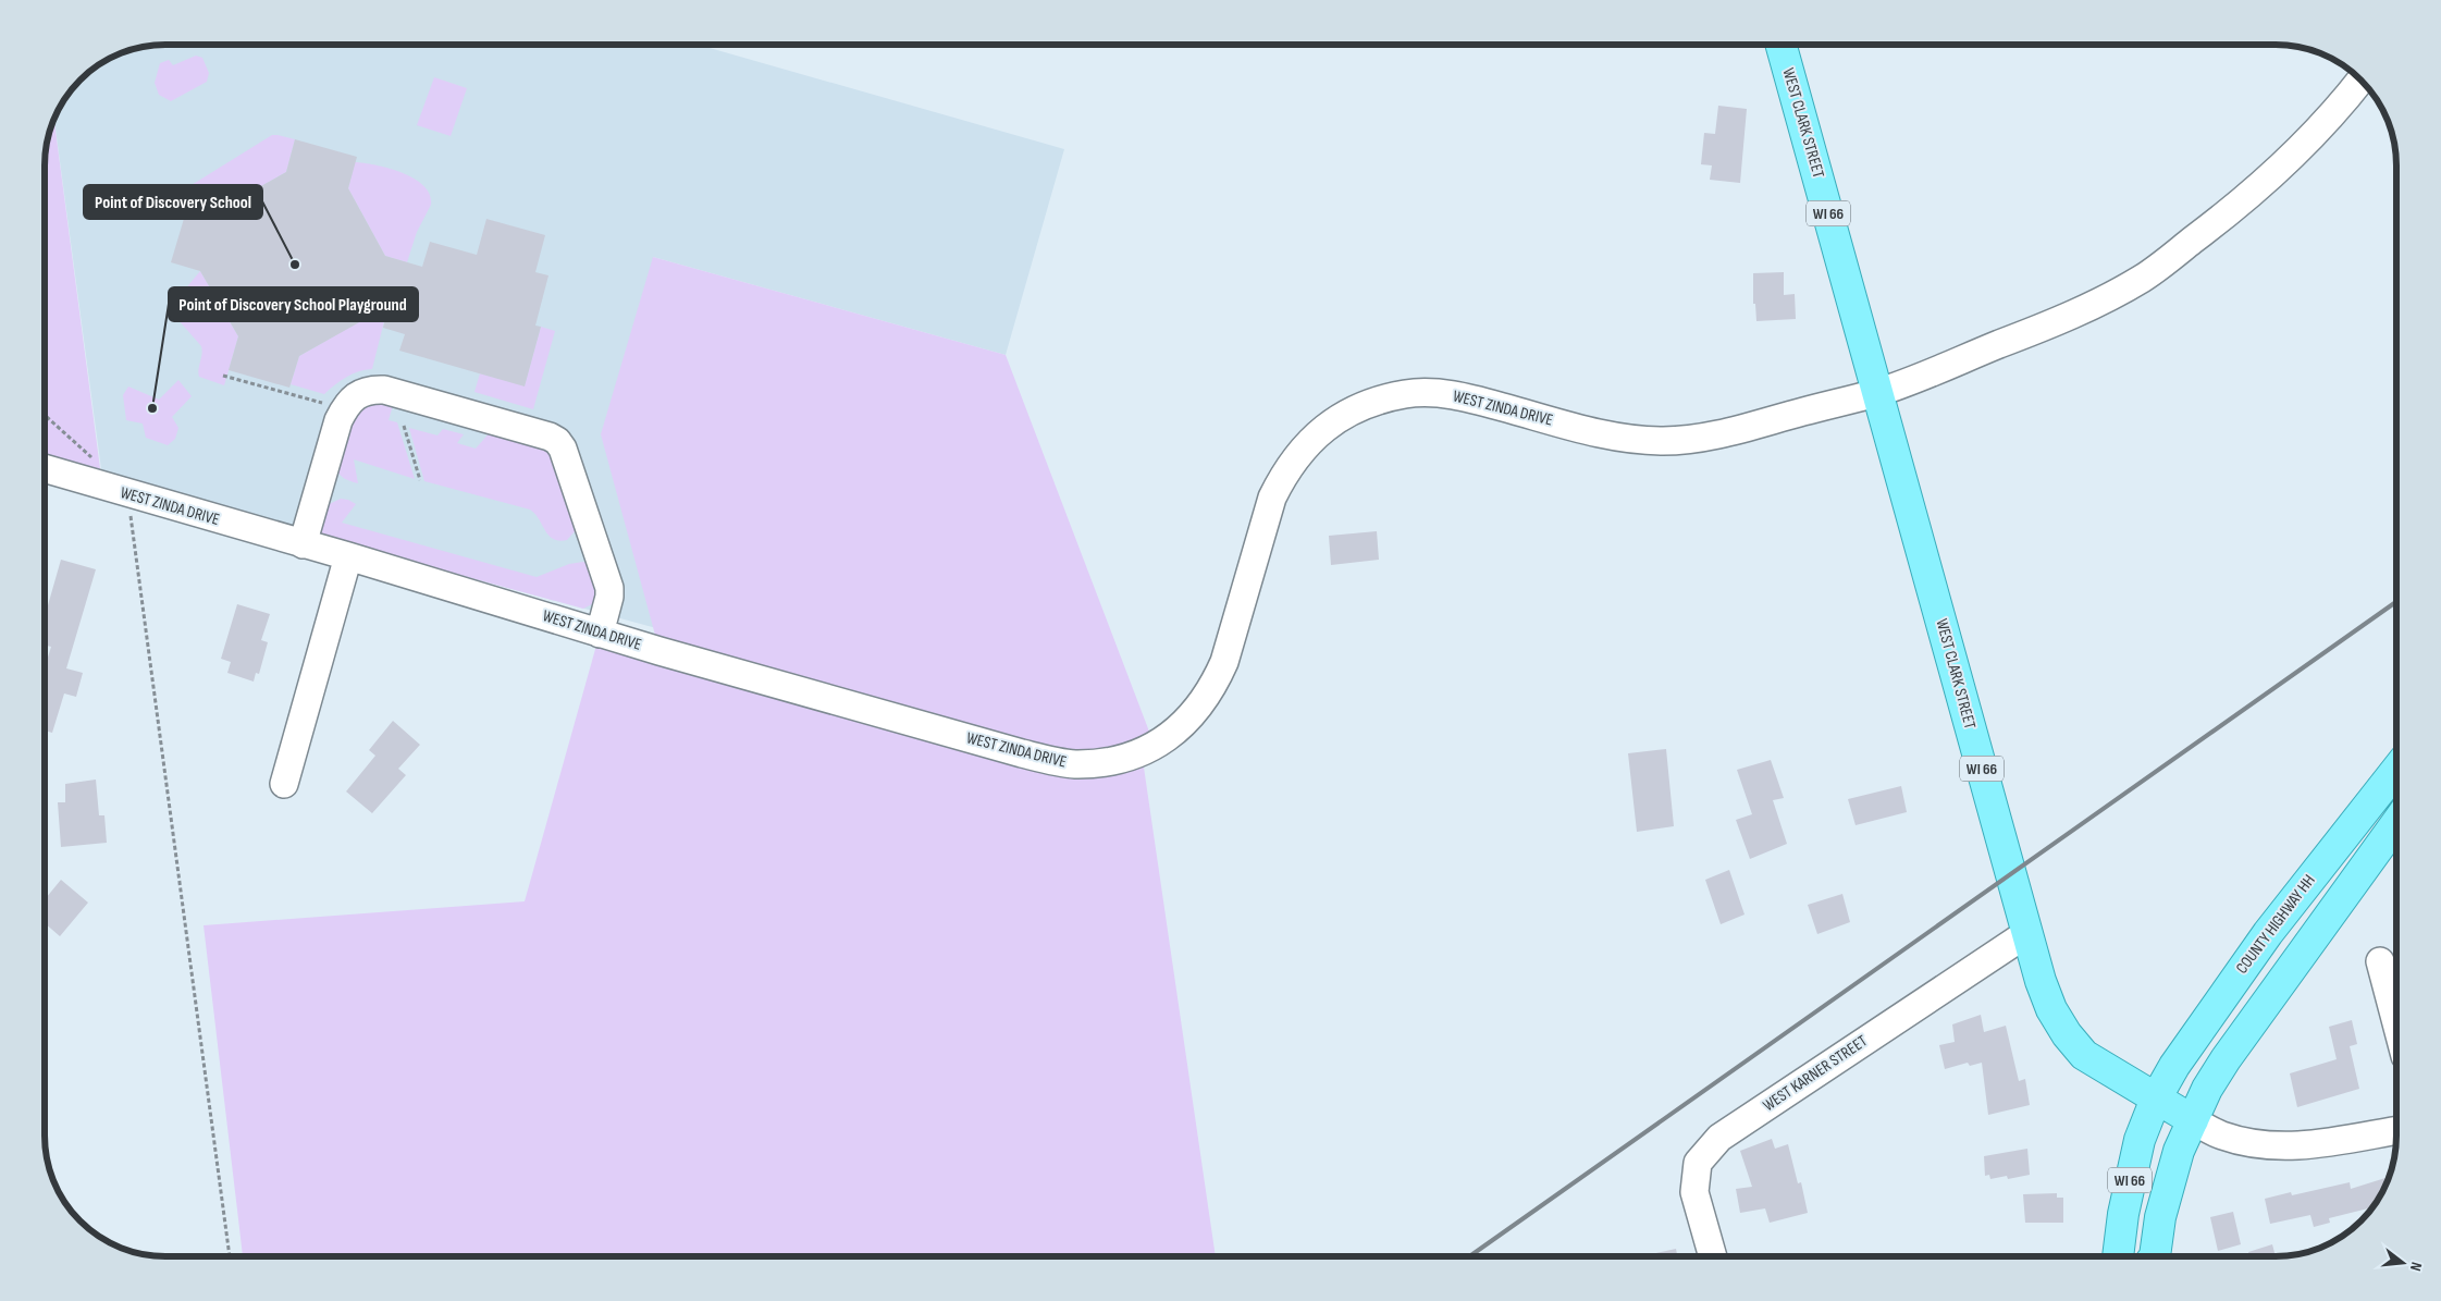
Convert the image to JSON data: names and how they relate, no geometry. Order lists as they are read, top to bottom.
{
  "streets": {
    "main road": ["WEST CLARK STREET", "WI 66", "COUNTY HIGHWAY HH"],
    "street": ["WEST ZINDA DRIVE", "WEST KARNER STREET"]
  },
  "crossings": [
    ["WEST CLARK STREET", "WI 66"],
    ["WEST CLARK STREET", "WEST ZINDA DRIVE"],
    ["WEST CLARK STREET", "COUNTY HIGHWAY HH"],
    ["WEST CLARK STREET", "WEST KARNER STREET"],
    ["WI 66", "COUNTY HIGHWAY HH"]
  ],
  "places": ["Point of Discovery School", "Point of Discovery School Playground"],
  "north": "right"
}
